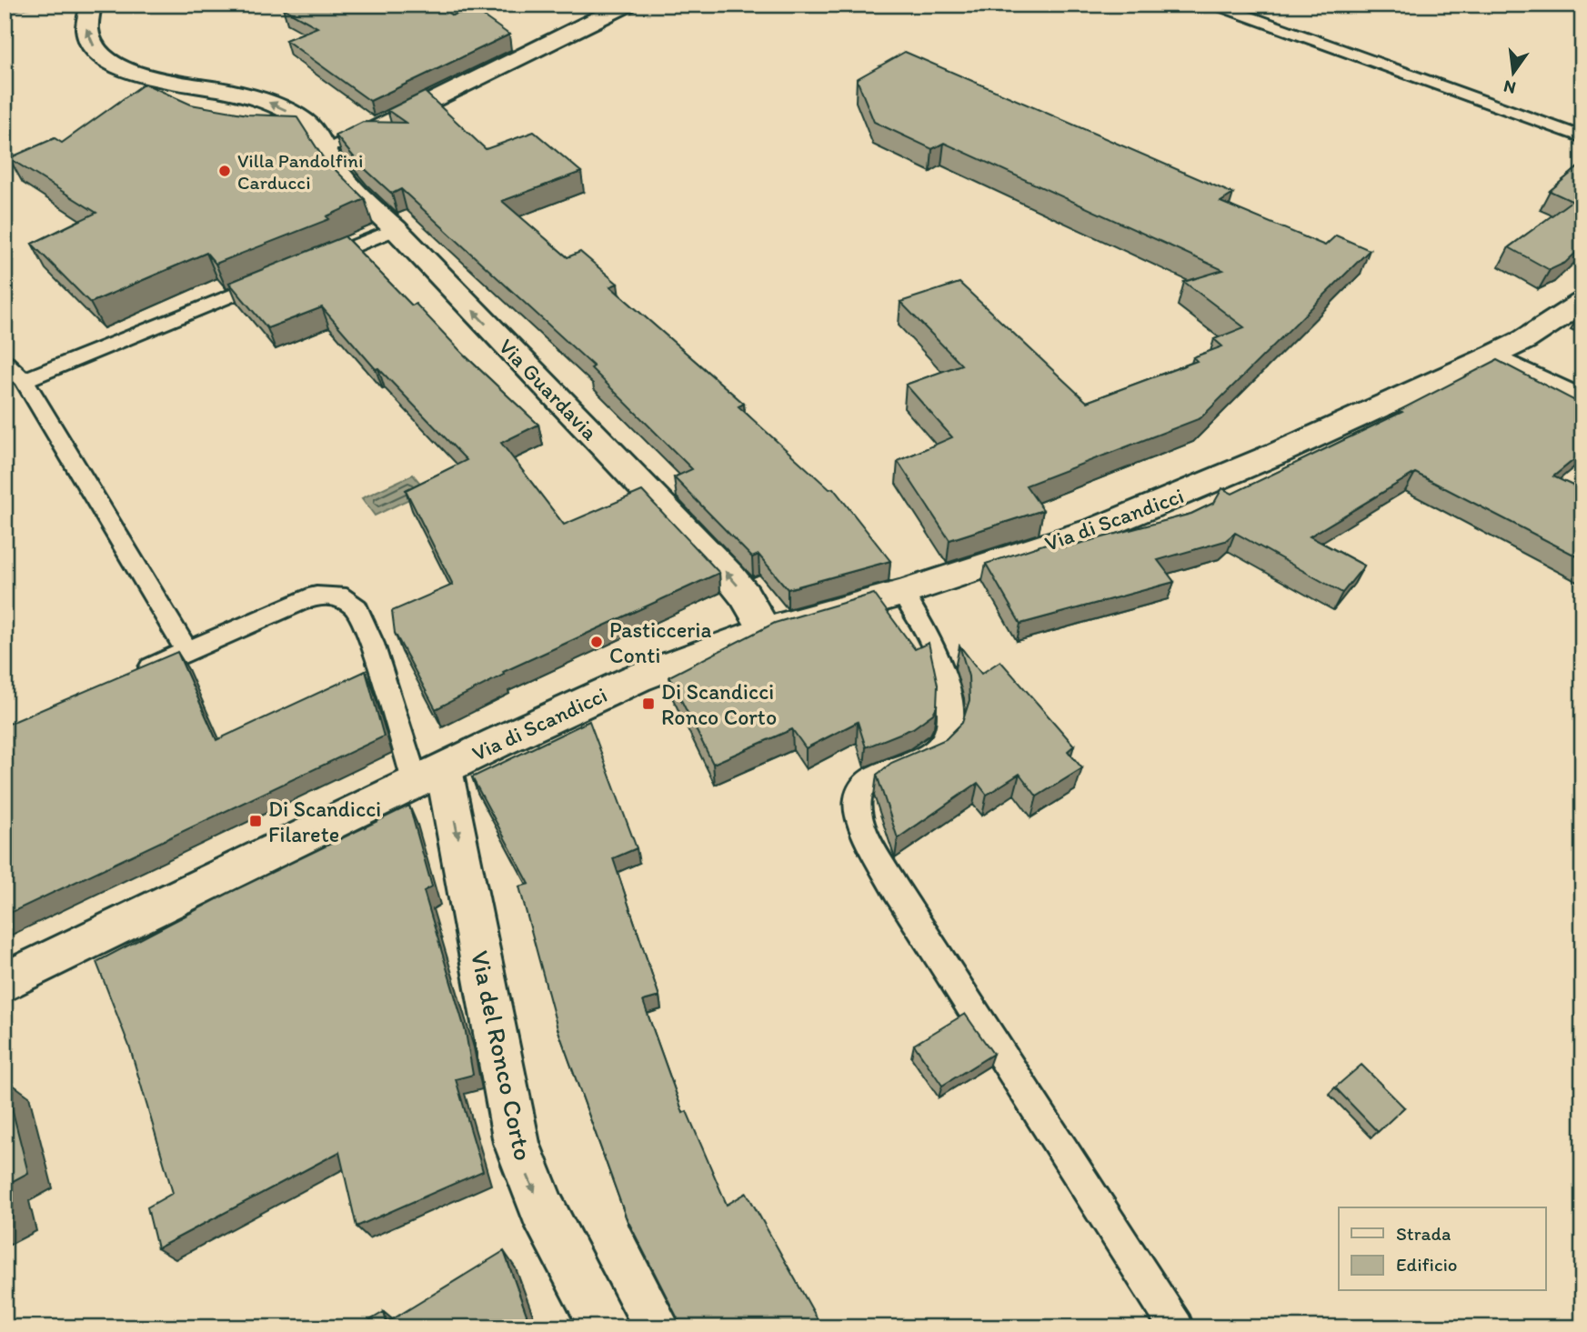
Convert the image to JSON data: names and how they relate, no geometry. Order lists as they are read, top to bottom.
{
  "streets": {
    "street": ["Via Guardavia", "Via di Scandicci", "Via del Ronco Corto"]
  },
  "crossings": [
    ["Via Guardavia", "Via di Scandicci"],
    ["Via di Scandicci", "Via del Ronco Corto"]
  ],
  "one_way": ["Via Guardavia", "Via del Ronco Corto"],
  "places": {
    "other": ["Villa Pandolfini Carducci", "Pasticceria Conti"],
    "transit": ["Di Scandicci Ronco Corto", "Di Scandicci Filarete"]
  },
  "legend": ["Strada", "Edificio"],
  "north": "bottom"
}
